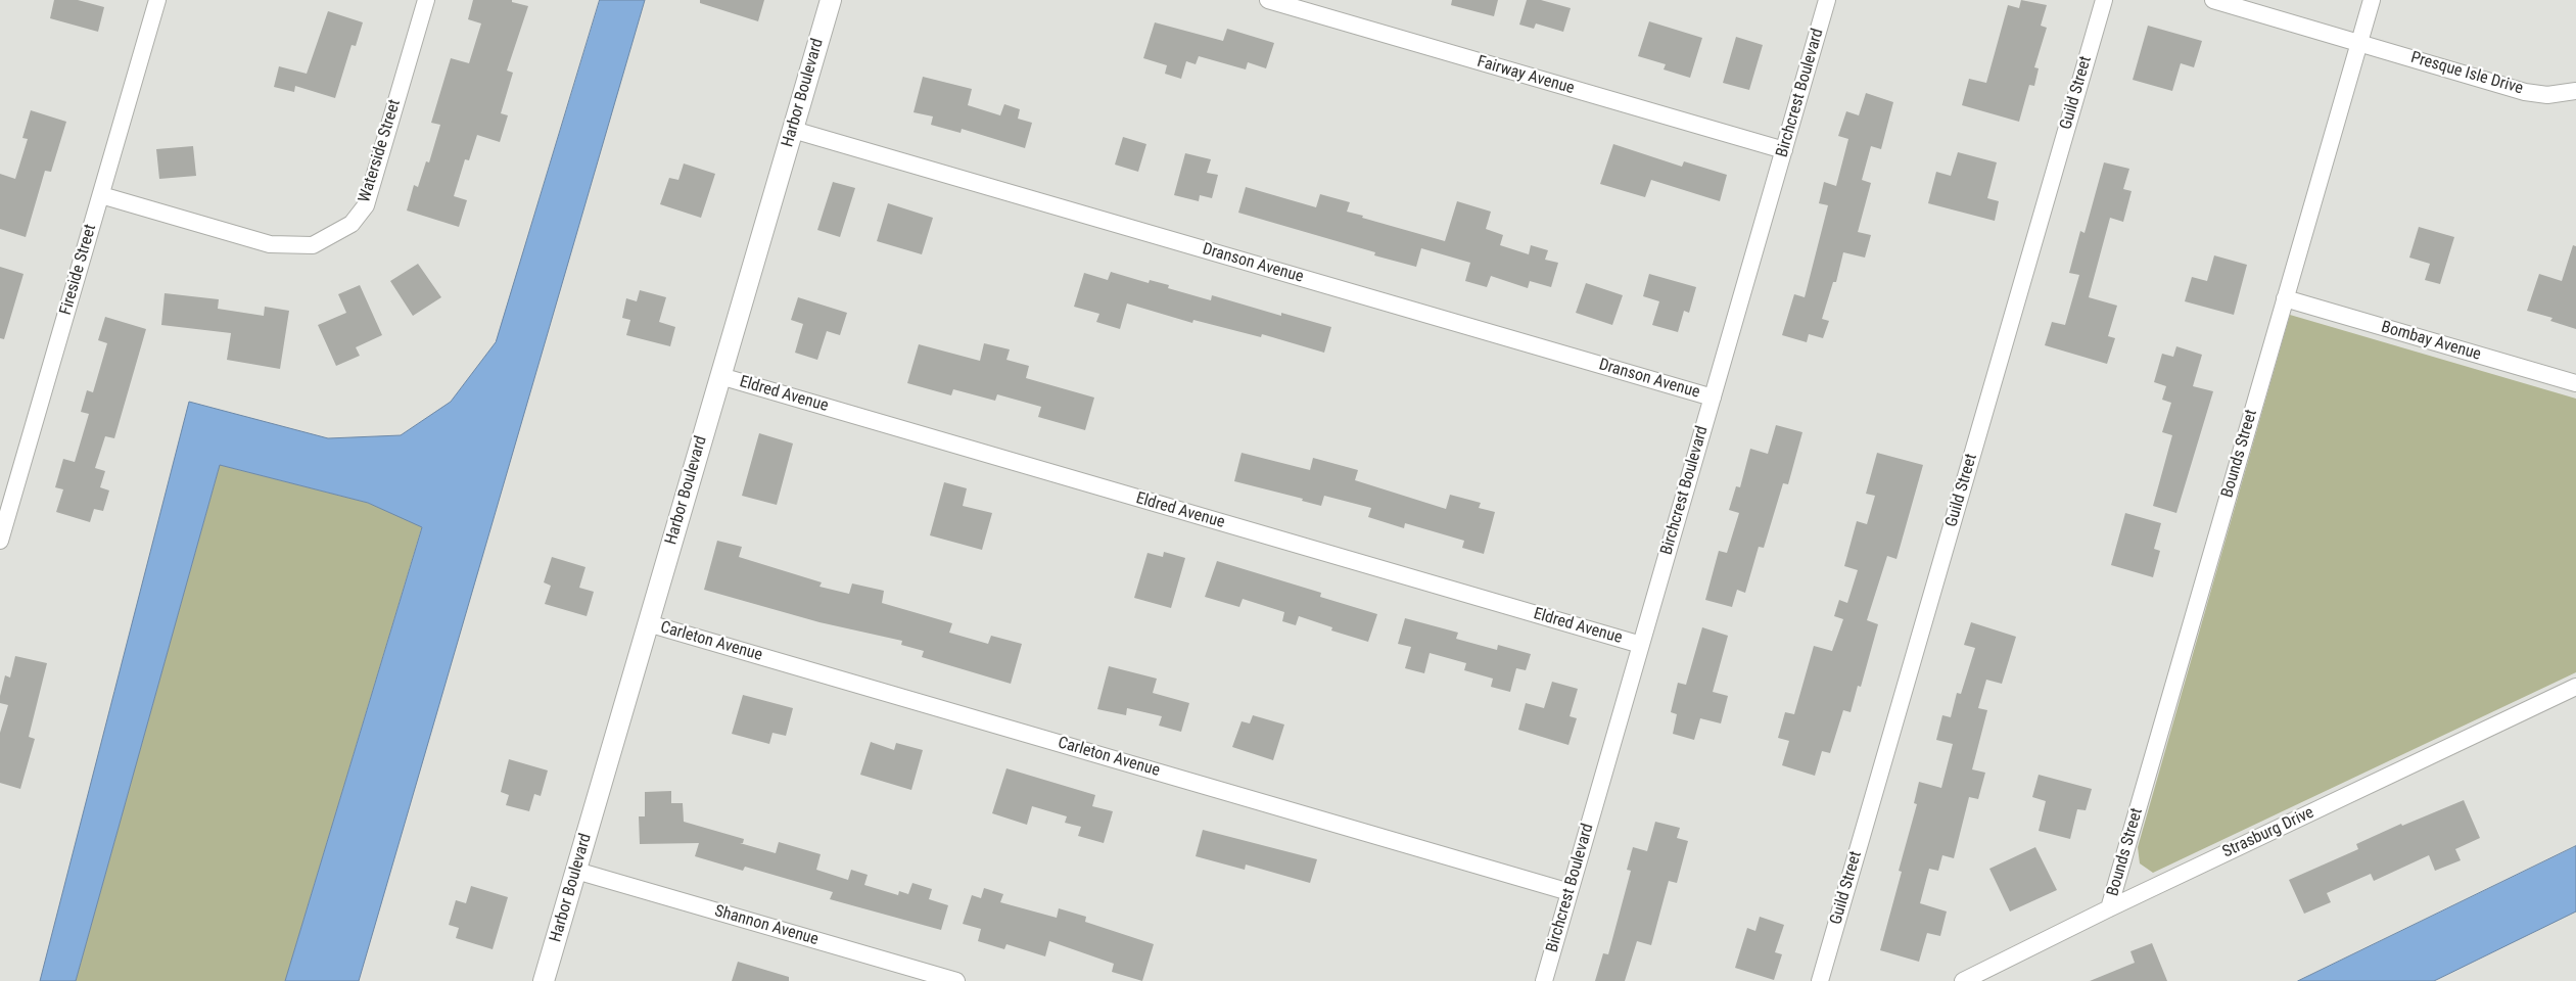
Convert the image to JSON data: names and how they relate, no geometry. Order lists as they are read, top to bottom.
{
  "streets": {
    "street": [
      "Presque Isle Drive",
      "Fairway Avenue",
      "Harbor Boulevard",
      "Birchcrest Boulevard",
      "Guild Street",
      "Waterside Street",
      "Dranson Avenue",
      "Fireside Street",
      "Bombay Avenue",
      "Eldred Avenue",
      "Bounds Street",
      "Carleton Avenue",
      "Strasburg Drive",
      "Shannon Avenue"
    ]
  },
  "crossings": [
    ["Presque Isle Drive", "Bounds Street"],
    ["Fairway Avenue", "Birchcrest Boulevard"],
    ["Harbor Boulevard", "Dranson Avenue"],
    ["Harbor Boulevard", "Eldred Avenue"],
    ["Harbor Boulevard", "Carleton Avenue"],
    ["Harbor Boulevard", "Shannon Avenue"],
    ["Birchcrest Boulevard", "Dranson Avenue"],
    ["Birchcrest Boulevard", "Eldred Avenue"],
    ["Birchcrest Boulevard", "Carleton Avenue"],
    ["Waterside Street", "Fireside Street"],
    ["Bombay Avenue", "Bounds Street"],
    ["Bounds Street", "Strasburg Drive"]
  ]
}
